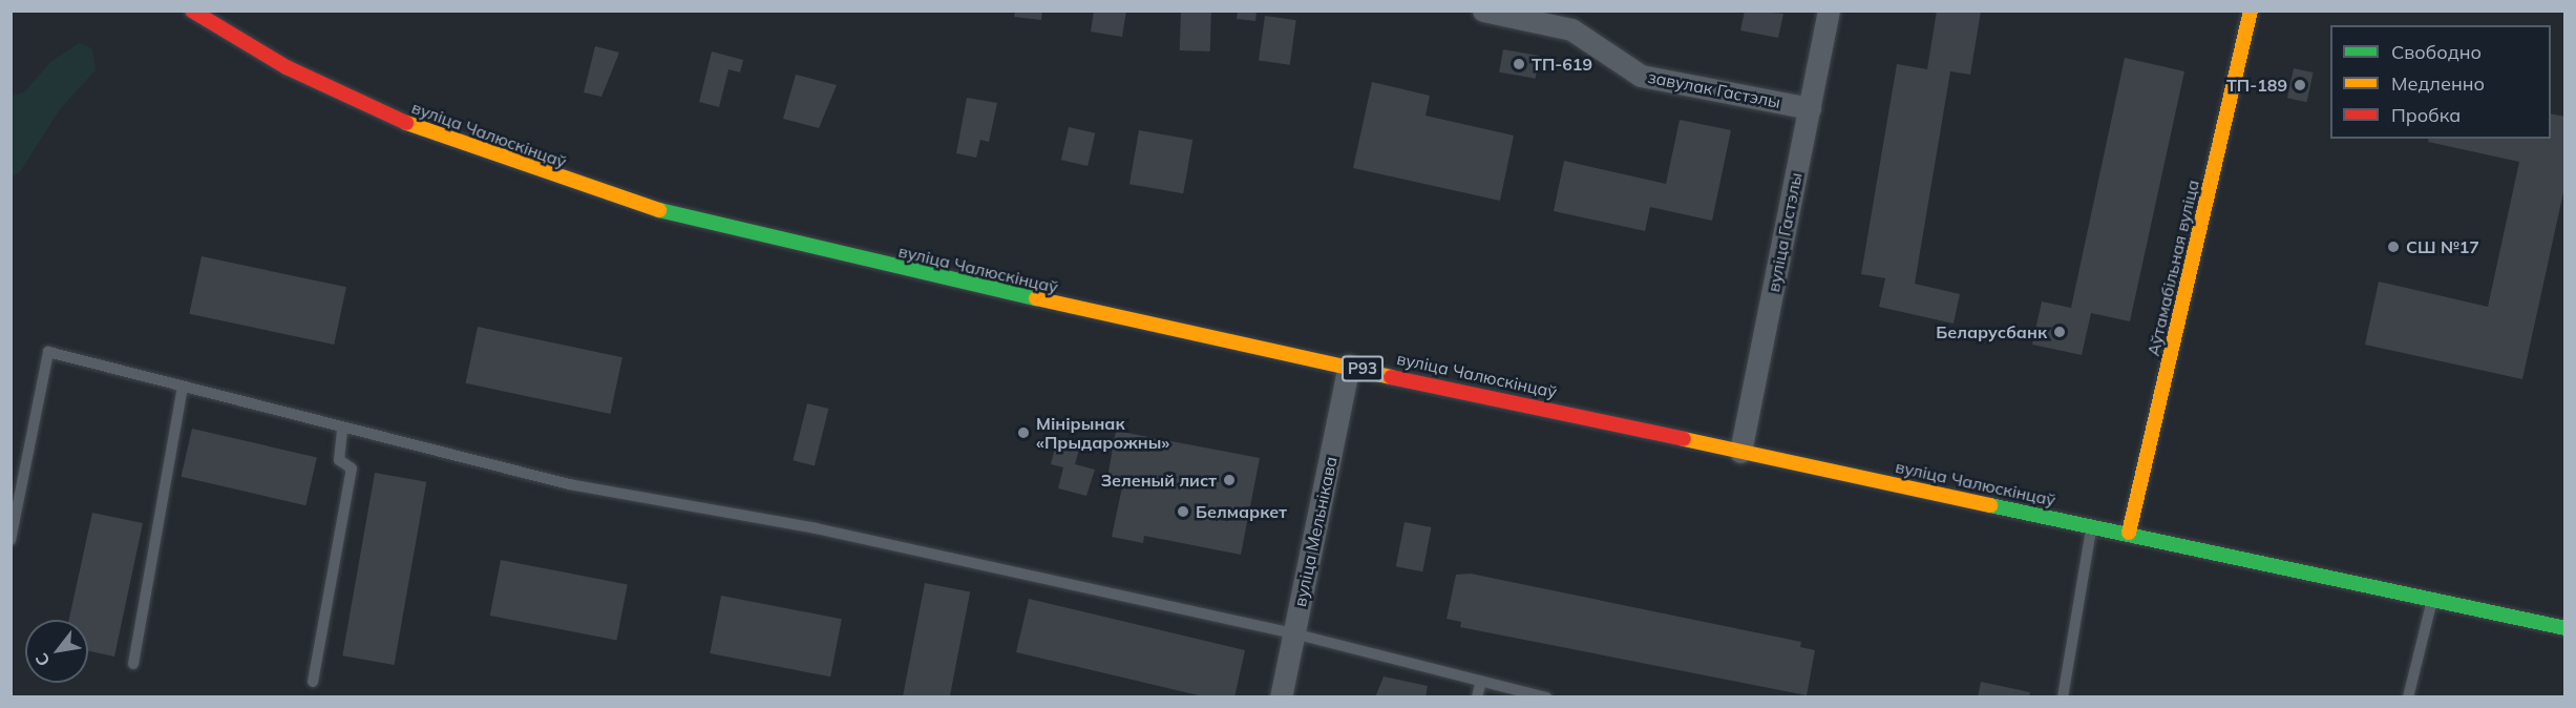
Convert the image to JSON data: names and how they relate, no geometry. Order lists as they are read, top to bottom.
{
  "streets": {
    "main road": ["вуліца Чалюскінцаў", "Аўтамабільная вуліца", "Р93"],
    "street": ["завулак Гастэлы", "вуліца Гастэлы", "вуліца Мельнікава"]
  },
  "crossings": [
    ["завулак Гастэлы", "вуліца Гастэлы"],
    ["вуліца Чалюскінцаў", "вуліца Гастэлы"],
    ["вуліца Чалюскінцаў", "Аўтамабільная вуліца"],
    ["вуліца Чалюскінцаў", "вуліца Мельнікава"]
  ],
  "places": [
    "ТП-619",
    "ТП-189",
    "СШ №17",
    "Беларусбанк",
    "Мінірынак «Прыдарожны»",
    "Зеленый лист",
    "Белмаркет"
  ],
  "legend": ["Свободно", "Медленно", "Пробка"],
  "north": "bottom left"
}
